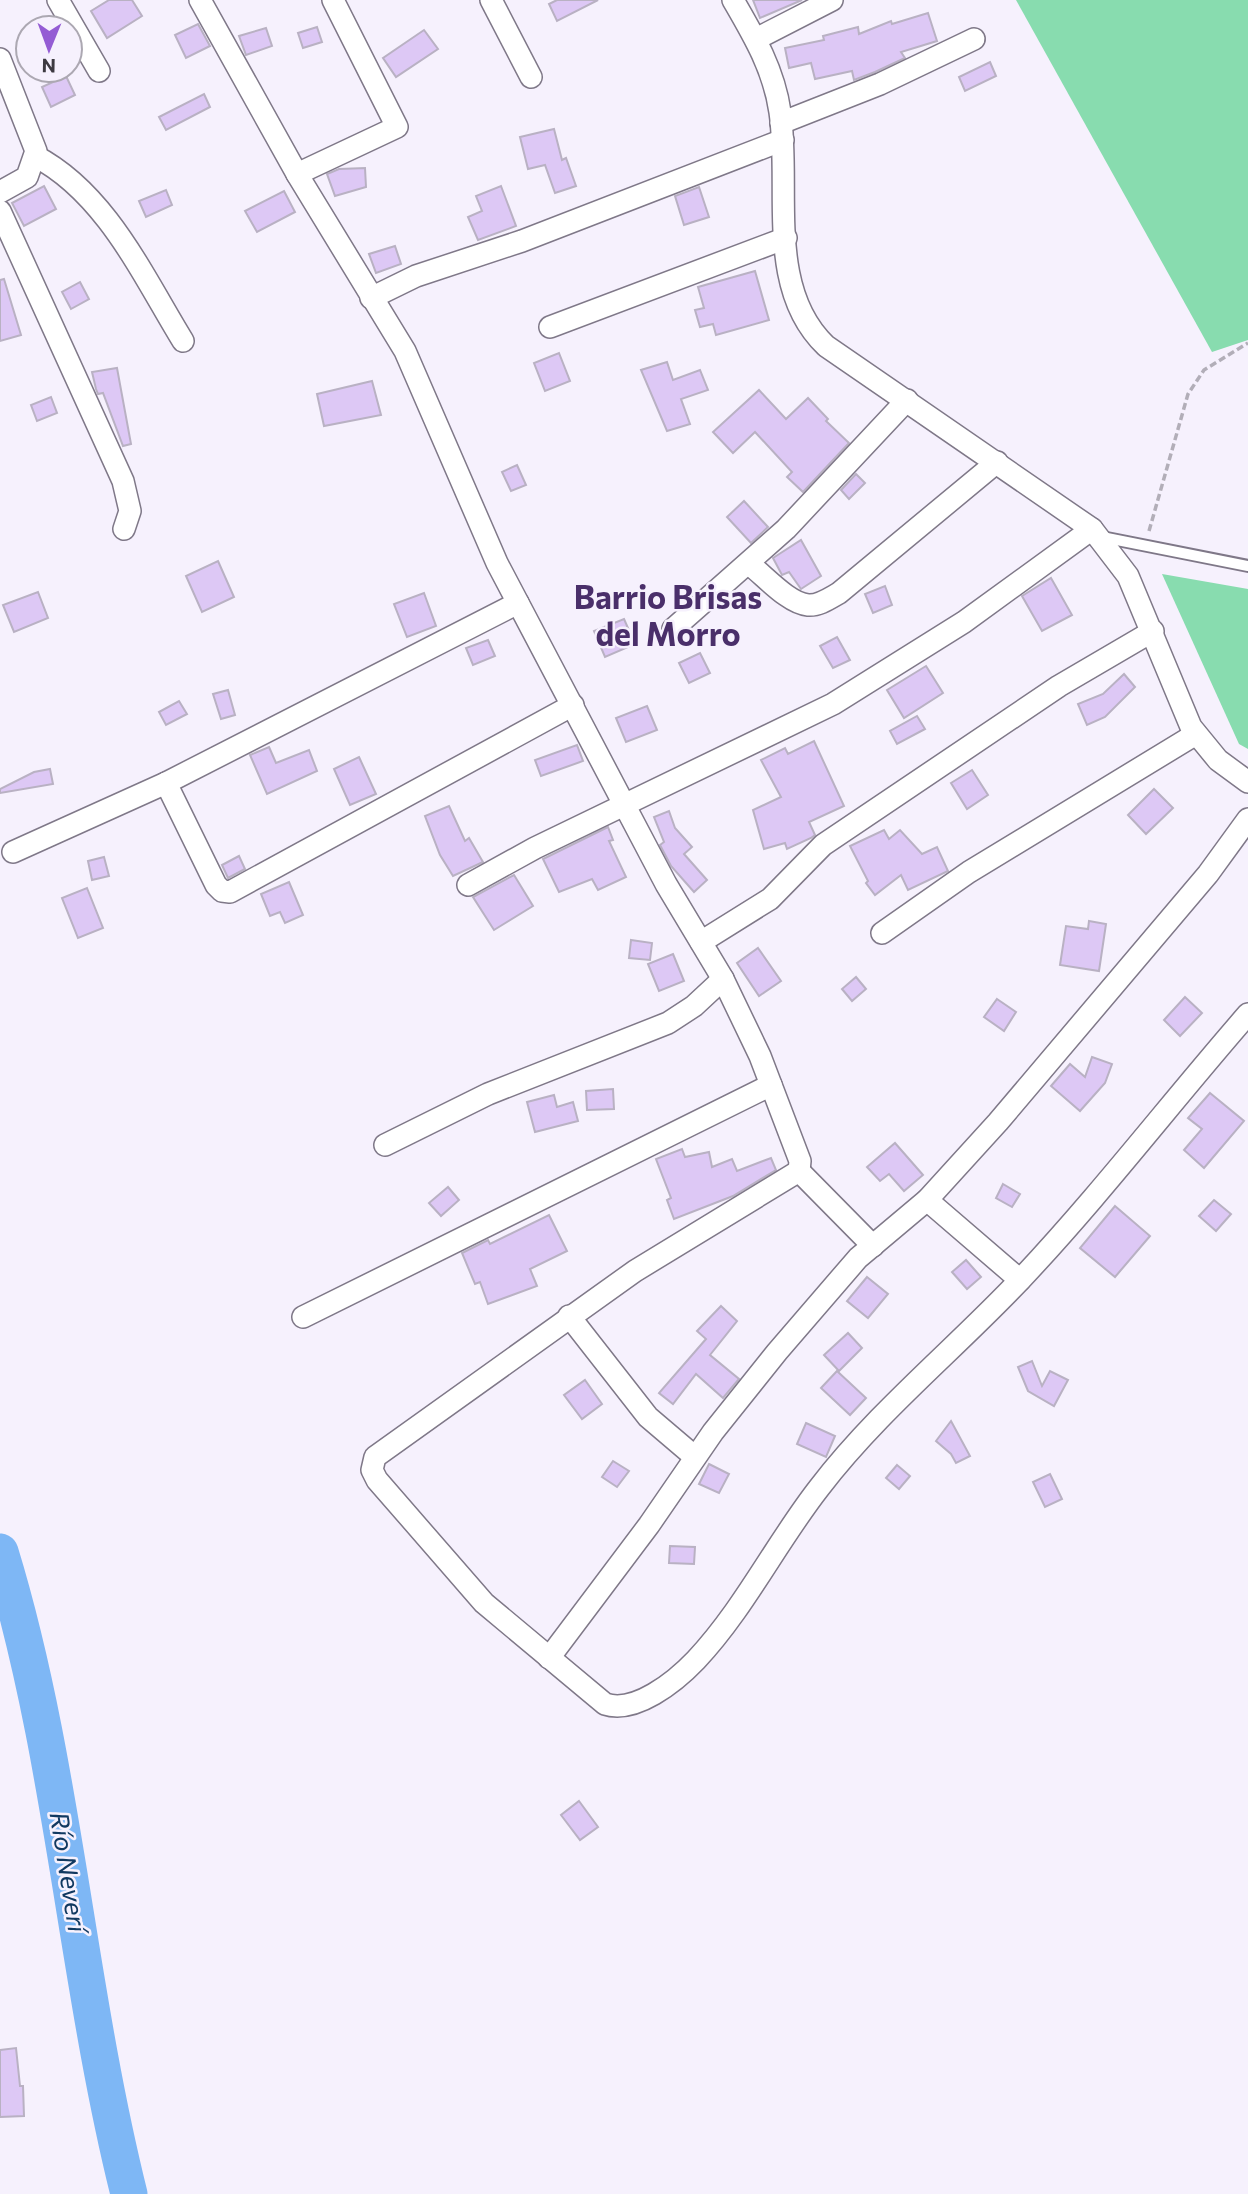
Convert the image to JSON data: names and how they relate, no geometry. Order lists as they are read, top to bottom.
{
  "districts": ["Barrio Brisas del Morro"],
  "water": ["Río Neverí"],
  "north": "bottom"
}
